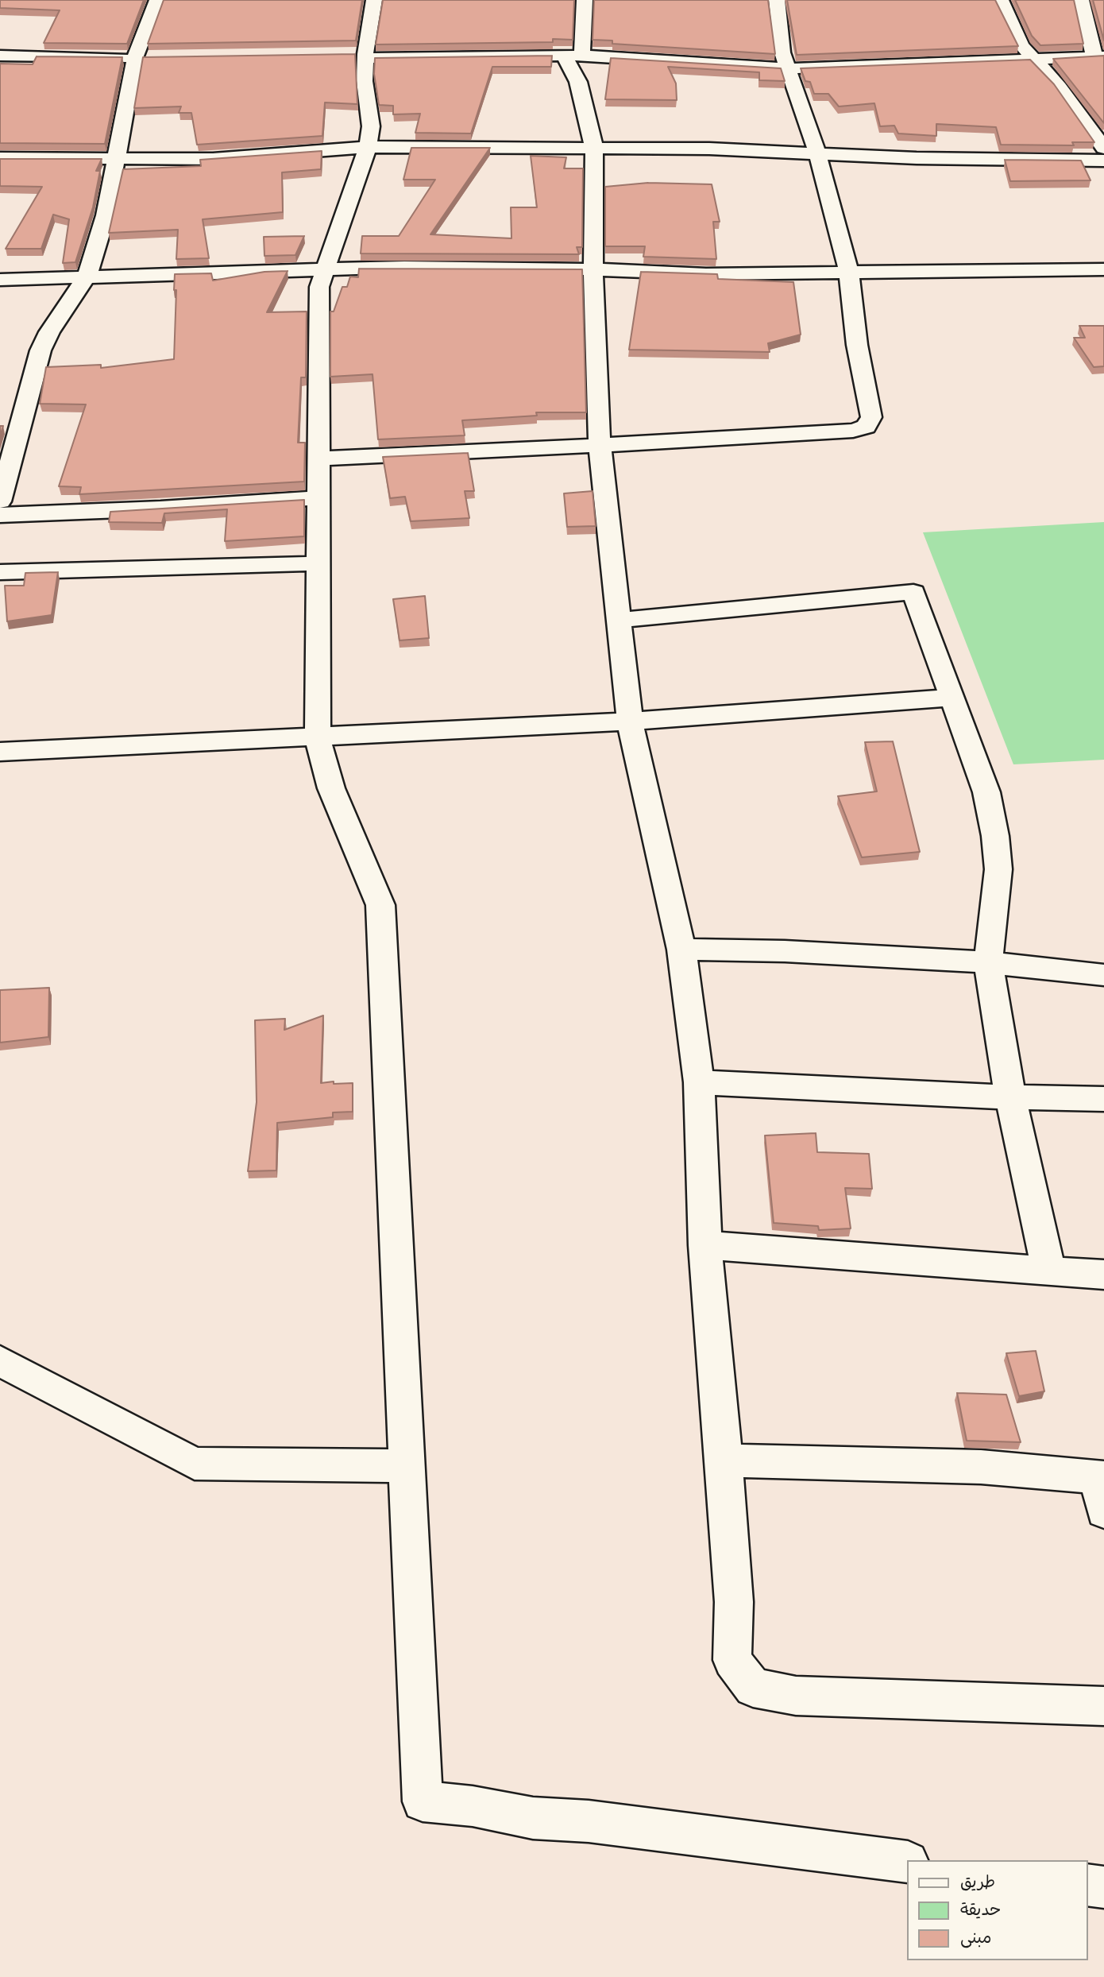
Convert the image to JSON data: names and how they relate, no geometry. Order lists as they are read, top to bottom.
{
  "legend": ["طريق", "حديقة", "مبنى"]
}
